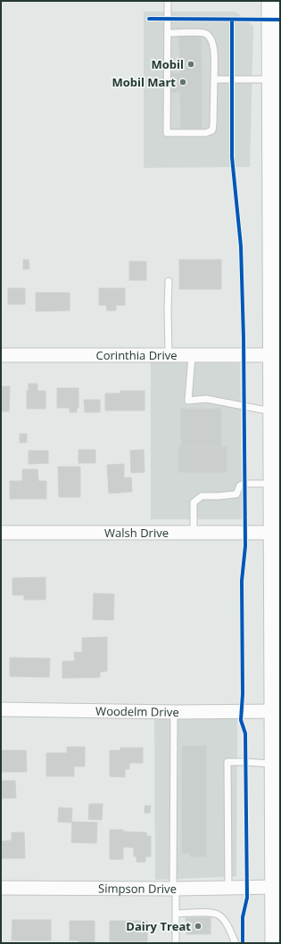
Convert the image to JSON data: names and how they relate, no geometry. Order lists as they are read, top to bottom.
{
  "streets": {
    "street": [
      "Corinthia Drive",
      "Walsh Drive",
      "Woodelm Drive",
      "Simpson Drive"
    ]
  },
  "places": ["Mobil", "Mobil Mart", "Dairy Treat"]
}
